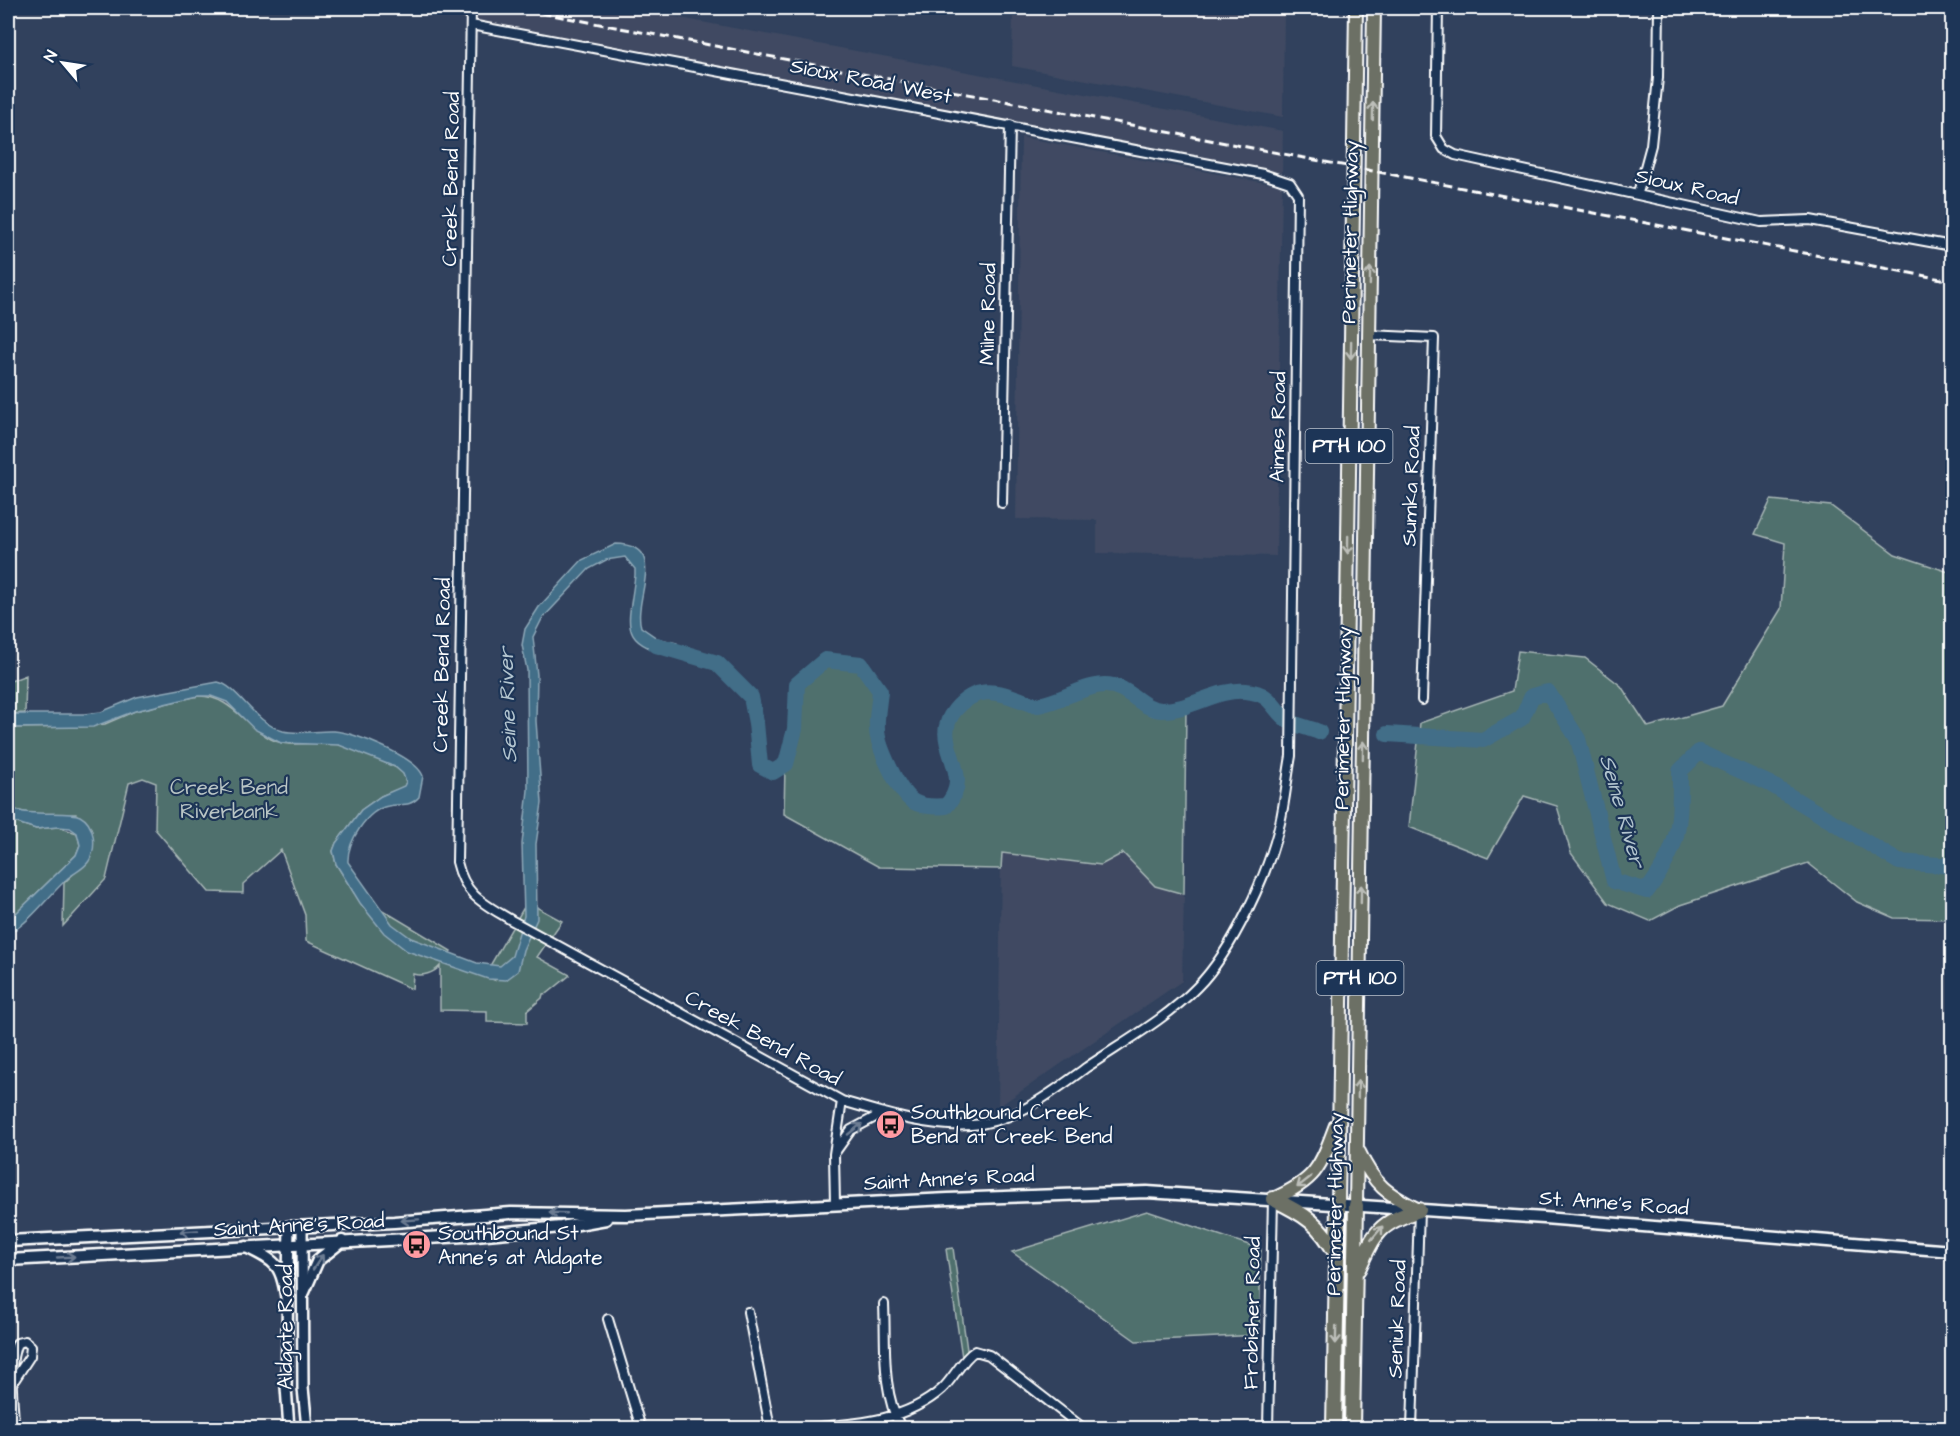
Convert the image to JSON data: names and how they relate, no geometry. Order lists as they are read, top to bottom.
{
  "streets": {
    "highway": ["Perimeter Highway", "PTH 100"],
    "main road": ["Saint Anne's Road", "St. Anne's Road"],
    "street": [
      "Sioux Road West",
      "Creek Bend Road",
      "Sioux Road",
      "Milne Road",
      "Aimes Road",
      "Sumka Road",
      "Frobisher Road",
      "Seniuk Road",
      "Aldgate Road"
    ]
  },
  "crossings": [
    ["Sioux Road West", "Creek Bend Road"],
    ["Sioux Road West", "Milne Road"],
    ["Sioux Road West", "Aimes Road"],
    ["Creek Bend Road", "Aimes Road"],
    ["Creek Bend Road", "Saint Anne's Road"],
    ["Perimeter Highway", "Sumka Road"],
    ["Perimeter Highway", "St. Anne's Road"],
    ["Saint Anne's Road", "St. Anne's Road"],
    ["Saint Anne's Road", "Frobisher Road"],
    ["Saint Anne's Road", "Aldgate Road"],
    ["St. Anne's Road", "Frobisher Road"],
    ["St. Anne's Road", "Seniuk Road"]
  ],
  "water": ["Seine River"],
  "parks": ["Creek Bend Riverbank"],
  "places": {
    "bus stop": ["Southbound Creek Bend at Creek Bend", "Southbound St Anne's at Aldgate"]
  },
  "north": "top left"
}
